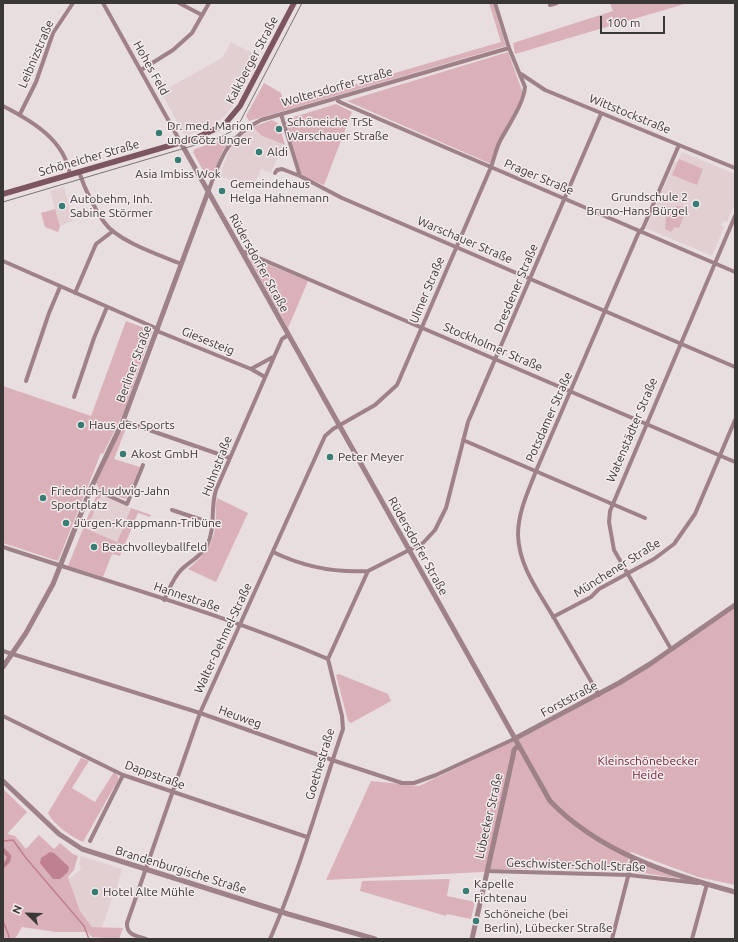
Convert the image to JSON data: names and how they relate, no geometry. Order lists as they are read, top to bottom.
{
  "streets": {
    "main road": ["Kalkberger Straße", "Schöneicher Straße"],
    "street": [
      "Leibnizstraße",
      "Hohes Feld",
      "Woltersdorfer Straße",
      "Wittstockstraße",
      "Prager Straße",
      "Warschauer Straße",
      "Rüdersdorfer Straße",
      "Dresdener Straße",
      "Ulmer Straße",
      "Giesesteig",
      "Stockholmer Straße",
      "Berliner Straße",
      "Potsdamer Straße",
      "Watenstädter Straße",
      "Huhnstraße",
      "Münchener Straße",
      "Hannestraße",
      "Walter-Dehmel-Straße",
      "Forststraße",
      "Heuweg",
      "Goethestraße",
      "Dappstraße",
      "Lübecker Straße",
      "Geschwister-Scholl-Straße",
      "Brandenburgische Straße"
    ]
  },
  "crossings": [
    ["Kalkberger Straße", "Schöneicher Straße"],
    ["Hohes Feld", "Schöneicher Straße"],
    ["Hohes Feld", "Rüdersdorfer Straße"],
    ["Woltersdorfer Straße", "Prager Straße"],
    ["Woltersdorfer Straße", "Rüdersdorfer Straße"],
    ["Woltersdorfer Straße", "Berliner Straße"],
    ["Wittstockstraße", "Dresdener Straße"],
    ["Wittstockstraße", "Ulmer Straße"],
    ["Wittstockstraße", "Potsdamer Straße"],
    ["Schöneicher Straße", "Rüdersdorfer Straße"],
    ["Prager Straße", "Dresdener Straße"],
    ["Prager Straße", "Ulmer Straße"],
    ["Prager Straße", "Potsdamer Straße"],
    ["Prager Straße", "Watenstädter Straße"],
    ["Warschauer Straße", "Dresdener Straße"],
    ["Warschauer Straße", "Ulmer Straße"],
    ["Warschauer Straße", "Potsdamer Straße"],
    ["Warschauer Straße", "Watenstädter Straße"],
    ["Rüdersdorfer Straße", "Dresdener Straße"],
    ["Rüdersdorfer Straße", "Ulmer Straße"],
    ["Rüdersdorfer Straße", "Stockholmer Straße"],
    ["Rüdersdorfer Straße", "Berliner Straße"],
    ["Rüdersdorfer Straße", "Huhnstraße"],
    ["Rüdersdorfer Straße", "Walter-Dehmel-Straße"],
    ["Rüdersdorfer Straße", "Forststraße"],
    ["Rüdersdorfer Straße", "Lübecker Straße"],
    ["Rüdersdorfer Straße", "Geschwister-Scholl-Straße"],
    ["Dresdener Straße", "Stockholmer Straße"],
    ["Ulmer Straße", "Stockholmer Straße"],
    ["Ulmer Straße", "Walter-Dehmel-Straße"],
    ["Giesesteig", "Berliner Straße"],
    ["Giesesteig", "Huhnstraße"],
    ["Stockholmer Straße", "Potsdamer Straße"],
    ["Stockholmer Straße", "Watenstädter Straße"],
    ["Stockholmer Straße", "Münchener Straße"],
    ["Berliner Straße", "Hannestraße"],
    ["Berliner Straße", "Heuweg"],
    ["Potsdamer Straße", "Münchener Straße"],
    ["Potsdamer Straße", "Forststraße"],
    ["Watenstädter Straße", "Münchener Straße"],
    ["Watenstädter Straße", "Forststraße"],
    ["Huhnstraße", "Hannestraße"],
    ["Hannestraße", "Walter-Dehmel-Straße"],
    ["Hannestraße", "Goethestraße"],
    ["Walter-Dehmel-Straße", "Heuweg"],
    ["Walter-Dehmel-Straße", "Dappstraße"],
    ["Walter-Dehmel-Straße", "Brandenburgische Straße"],
    ["Forststraße", "Heuweg"],
    ["Heuweg", "Goethestraße"],
    ["Goethestraße", "Dappstraße"],
    ["Goethestraße", "Brandenburgische Straße"],
    ["Lübecker Straße", "Geschwister-Scholl-Straße"]
  ],
  "parks": ["Kleinschönebecker Heide"],
  "places": [
    "Schöneiche TrSt Warschauer Straße",
    "Dr. med. Marion und Götz Unger",
    "Aldi",
    "Asia Imbiss Wok",
    "Gemeindehaus Helga Hahnemann",
    "Grundschule 2 Bruno-Hans Bürgel",
    "Autobehm, Inh. Sabine Störmer",
    "Haus des Sports",
    "Akost GmbH",
    "Peter Meyer",
    "Friedrich-Ludwig-Jahn Sportplatz",
    "Jürgen-Krappmann-Tribüne",
    "Beachvolleyballfeld",
    "Kapelle Fichtenau",
    "Hotel Alte Mühle",
    "Schöneiche (bei Berlin), Lübecker Straße"
  ],
  "scale_bar": "100 m",
  "north": "top left"
}
